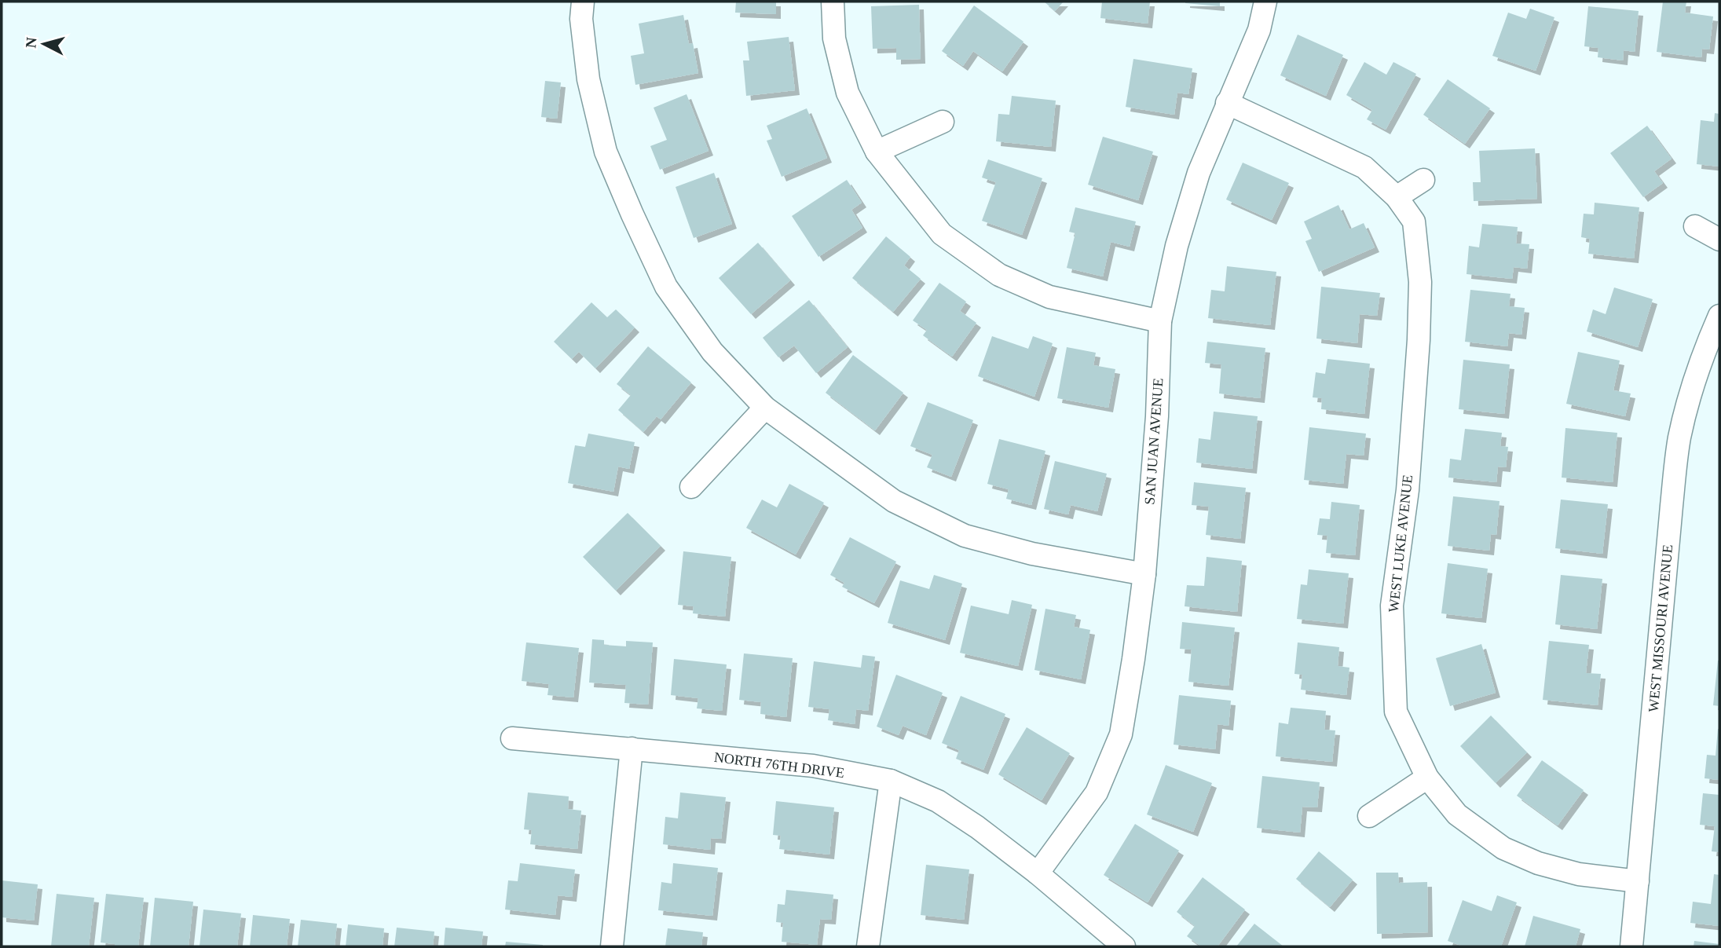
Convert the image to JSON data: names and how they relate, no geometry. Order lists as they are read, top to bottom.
{
  "streets": {
    "street": [
      "SAN JUAN AVENUE",
      "WEST LUKE AVENUE",
      "WEST MISSOURI AVENUE",
      "NORTH 76TH DRIVE"
    ]
  },
  "crossings": [
    ["SAN JUAN AVENUE", "WEST LUKE AVENUE"],
    ["SAN JUAN AVENUE", "NORTH 76TH DRIVE"],
    ["WEST LUKE AVENUE", "WEST MISSOURI AVENUE"]
  ],
  "north": "left"
}
